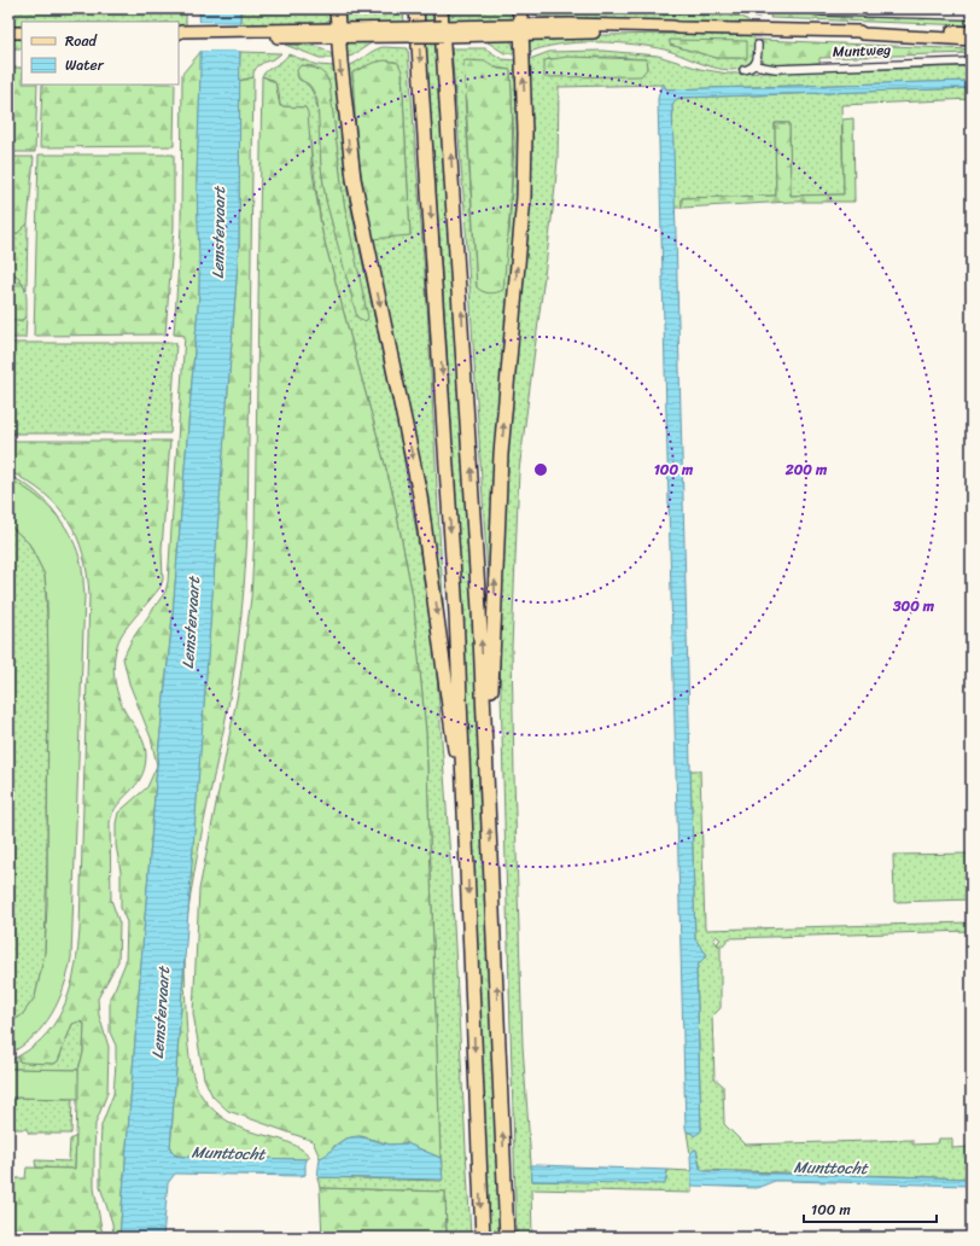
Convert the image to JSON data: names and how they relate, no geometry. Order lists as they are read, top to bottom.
{
  "streets": {
    "main road": ["Muntweg"]
  },
  "water": ["Lemstervaart", "Munttocht"],
  "legend": ["Road", "Water"],
  "scale_bar": "100 m",
  "rings": ["100 m", "200 m", "300 m"]
}
